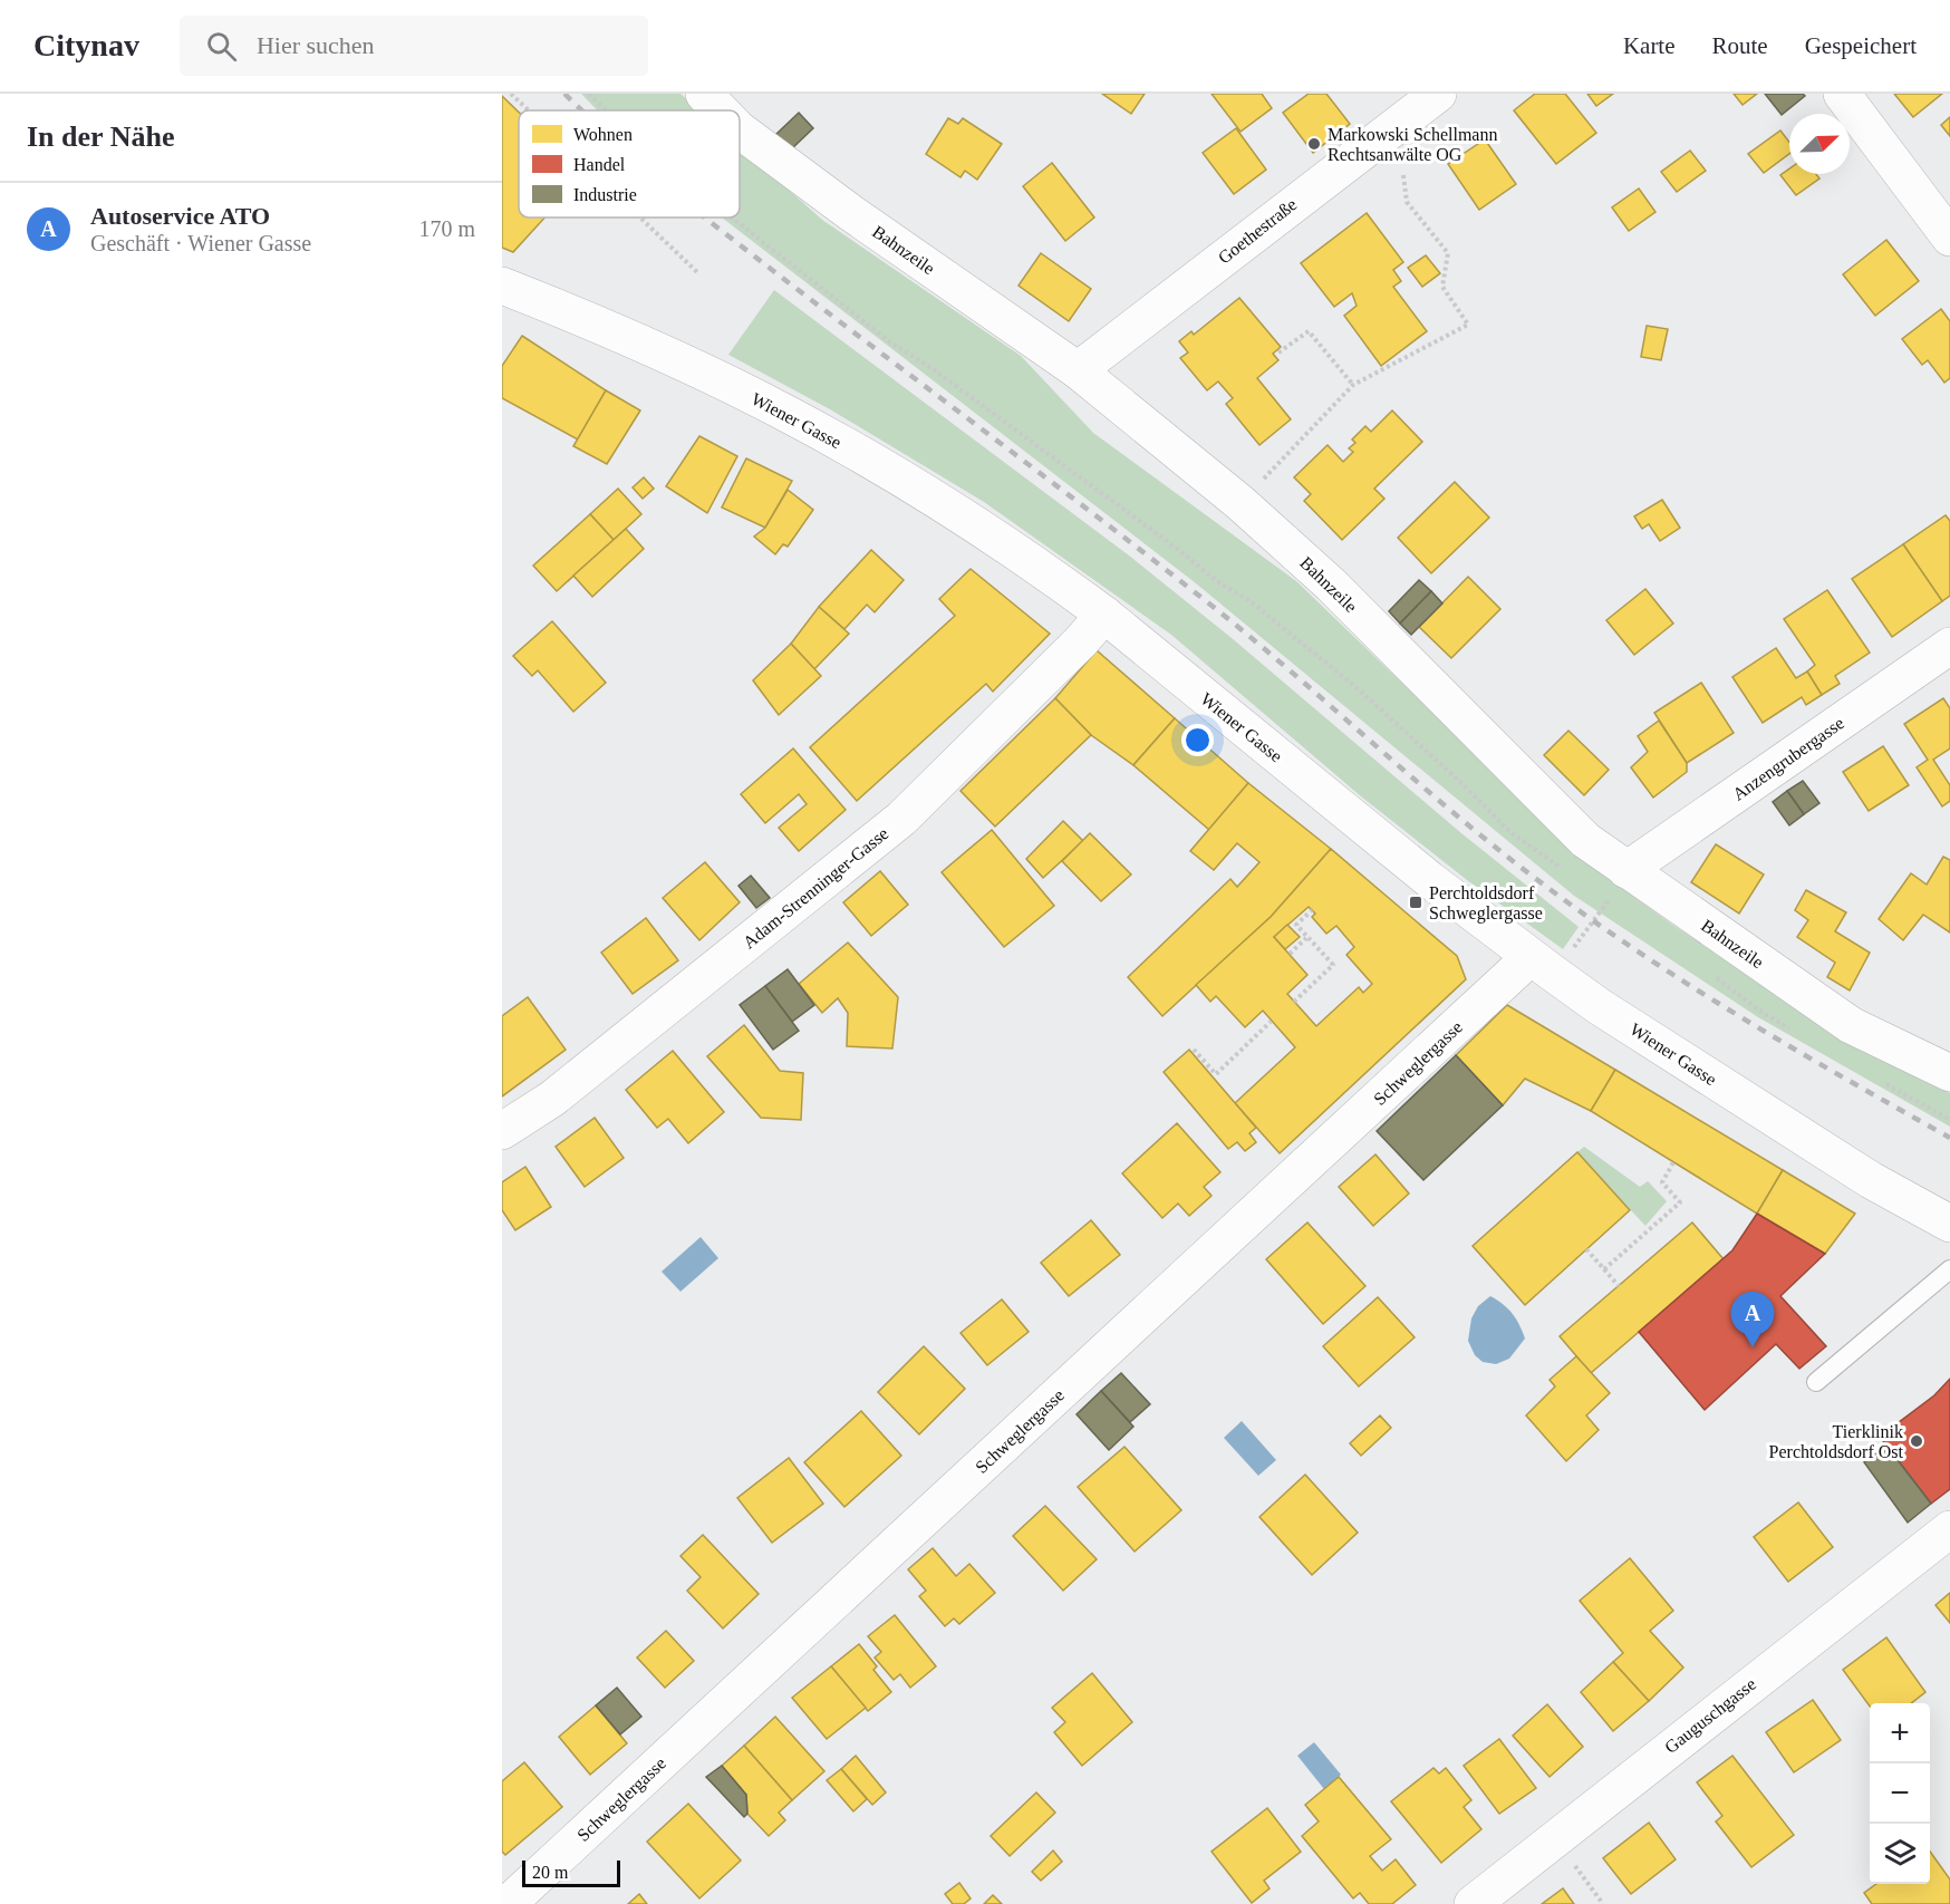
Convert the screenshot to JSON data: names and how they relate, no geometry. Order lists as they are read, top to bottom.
{
  "streets": {
    "street": [
      "Goethestraße",
      "Bahnzeile",
      "Wiener Gasse",
      "Anzengrubergasse",
      "Adam-Strenninger-Gasse",
      "Schweglergasse",
      "Gauguschgasse"
    ]
  },
  "crossings": [
    ["Goethestraße", "Bahnzeile"],
    ["Bahnzeile", "Anzengrubergasse"],
    ["Wiener Gasse", "Adam-Strenninger-Gasse"],
    ["Wiener Gasse", "Schweglergasse"]
  ],
  "places": {
    "other": ["Markowski Schellmann Rechtsanwälte OG", "Tierklinik Perchtoldsdorf Ost"],
    "transit": ["Perchtoldsdorf Schweglergasse"]
  },
  "legend": ["Wohnen", "Handel", "Industrie"],
  "scale_bar": "20 m",
  "north": "top right",
  "page": {
    "header": "Citynav",
    "search": "Hier suchen",
    "nav": ["Karte", "Route", "Gespeichert"],
    "heading": "In der Nähe",
    "list": [
      {
        "mark": "A",
        "name": "Autoservice ATO",
        "note": "Geschäft · Wiener Gasse",
        "value": "170 m"
      }
    ],
    "pins": "A",
    "map_buttons": ["+", "−"],
    "scale": "20 m"
  }
}
